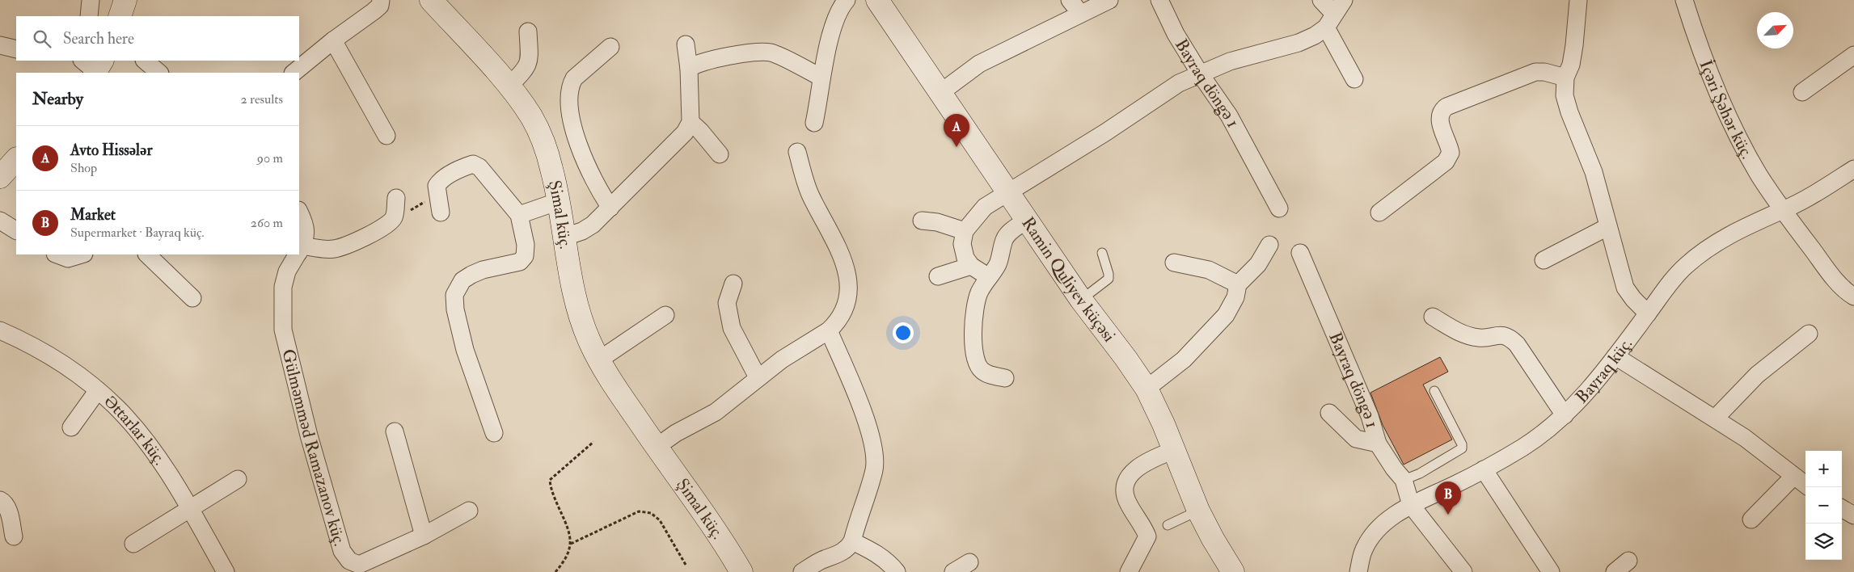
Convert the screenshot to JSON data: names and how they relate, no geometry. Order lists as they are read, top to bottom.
{
  "streets": {
    "street": [
      "Bayraq döngə 1",
      "İçəri Şəhər küç.",
      "Şimal küç.",
      "Ramin Quliyev küçəsi",
      "Bayraq küç.",
      "Əttarlar küç.",
      "Gülməmməd Ramazanov küç."
    ]
  },
  "crossings": [
    ["Bayraq döngə 1", "Bayraq küç."],
    ["İçəri Şəhər küç.", "Bayraq küç."]
  ],
  "north": "top right",
  "page": {
    "search": "Search here",
    "heading": ["Nearby", "2 results"],
    "pins": ["A", "B"],
    "list": [
      {
        "mark": "A",
        "name": "Avto Hissələr",
        "note": "Shop",
        "value": "90 m"
      },
      {
        "mark": "B",
        "name": "Market",
        "note": "Supermarket · Bayraq küç.",
        "value": "260 m"
      }
    ],
    "map_buttons": ["+", "−"]
  }
}
